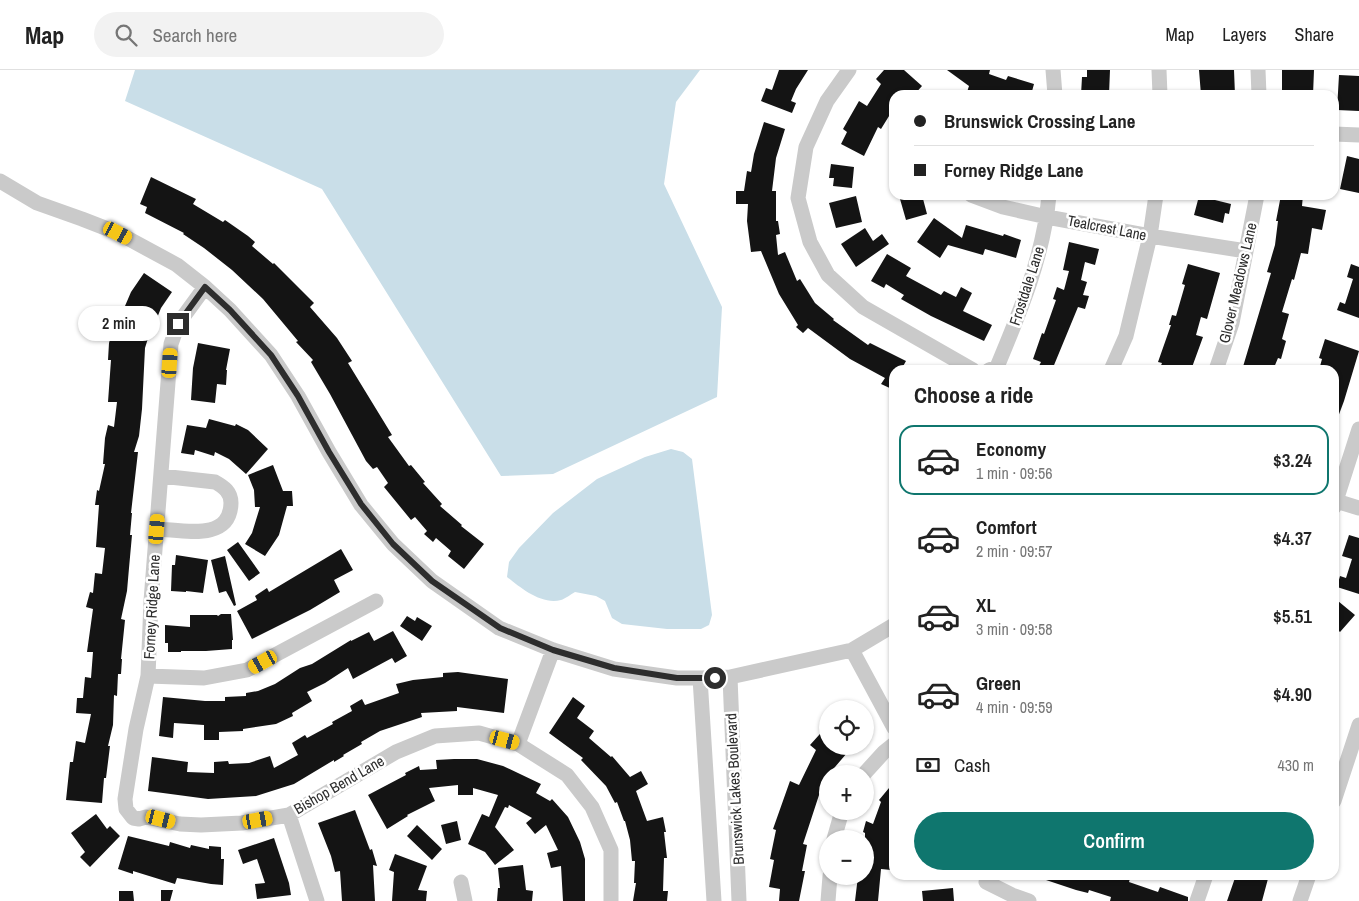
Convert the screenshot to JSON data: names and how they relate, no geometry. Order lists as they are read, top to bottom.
{
  "streets": {
    "street": [
      "Tealcrest Lane",
      "Glover Meadows Lane",
      "Frostdale Lane",
      "Forney Ridge Lane",
      "Bishop Bend Lane",
      "Brunswick Lakes Boulevard"
    ]
  },
  "crossings": [
    ["Tealcrest Lane", "Glover Meadows Lane"],
    ["Tealcrest Lane", "Frostdale Lane"],
    ["Forney Ridge Lane", "Bishop Bend Lane"]
  ],
  "page": {
    "header": "Map",
    "search": "Search here",
    "nav": ["Map", "Layers", "Share"],
    "banner": ["Brunswick Crossing Lane", "Forney Ridge Lane"],
    "bubble": "2 min",
    "heading": "Choose a ride",
    "list": [
      {
        "name": "Economy",
        "note": "1 min · 09:56",
        "value": "$3.24"
      },
      {
        "name": "Comfort",
        "note": "2 min · 09:57",
        "value": "$4.37"
      },
      {
        "name": "XL",
        "note": "3 min · 09:58",
        "value": "$5.51"
      },
      {
        "name": "Green",
        "note": "4 min · 09:59",
        "value": "$4.90"
      }
    ],
    "map_buttons": ["+", "−"],
    "pay": ["Cash", "430 m"],
    "buttons": "Confirm"
  }
}
